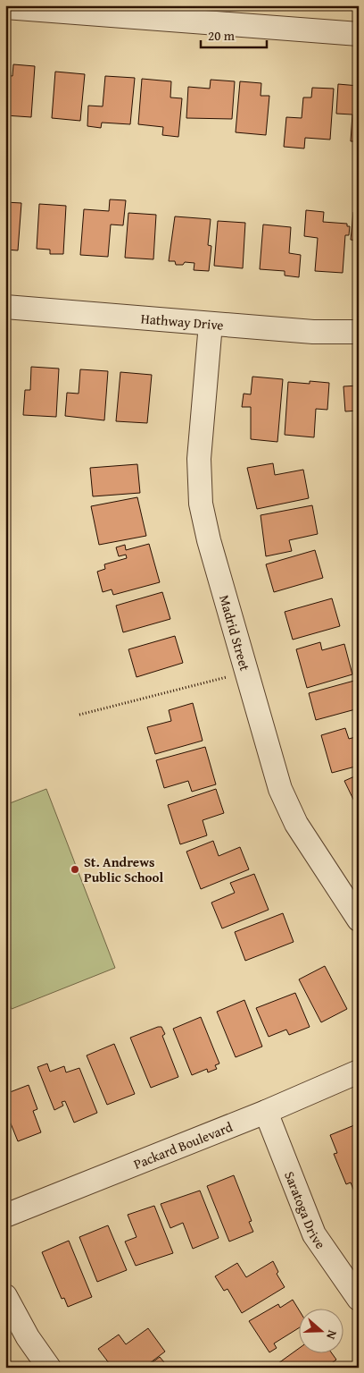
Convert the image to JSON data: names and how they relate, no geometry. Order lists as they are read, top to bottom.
{
  "streets": {
    "street": [
      "Hathway Drive",
      "Madrid Street",
      "Packard Boulevard",
      "Saratoga Drive"
    ]
  },
  "crossings": [
    ["Hathway Drive", "Madrid Street"],
    ["Packard Boulevard", "Saratoga Drive"]
  ],
  "places": ["St. Andrews Public School"],
  "scale_bar": "20 m",
  "north": "right"
}
